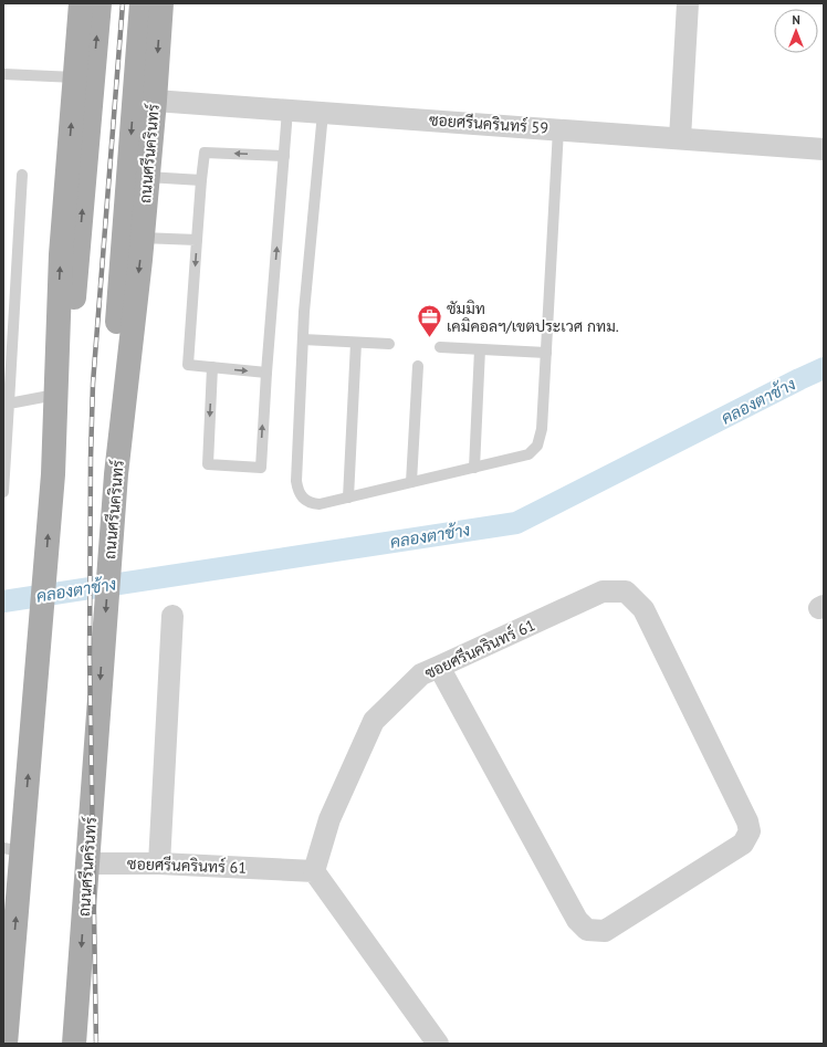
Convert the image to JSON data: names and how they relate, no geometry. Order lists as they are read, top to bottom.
{
  "streets": {
    "main road": ["ถนนศรีนครินทร์"],
    "street": ["ซอยศรีนครินทร์ 59", "ซอยศรีนครินทร์ 61"]
  },
  "crossings": [
    ["ซอยศรีนครินทร์ 59", "ถนนศรีนครินทร์"],
    ["ถนนศรีนครินทร์", "ซอยศรีนครินทร์ 61"]
  ],
  "water": ["คลองตาช้าง"],
  "places": {
    "office": ["ซัมมิท เคมิคอลฯ/เขตประเวศ กทม."]
  },
  "north": "top"
}
